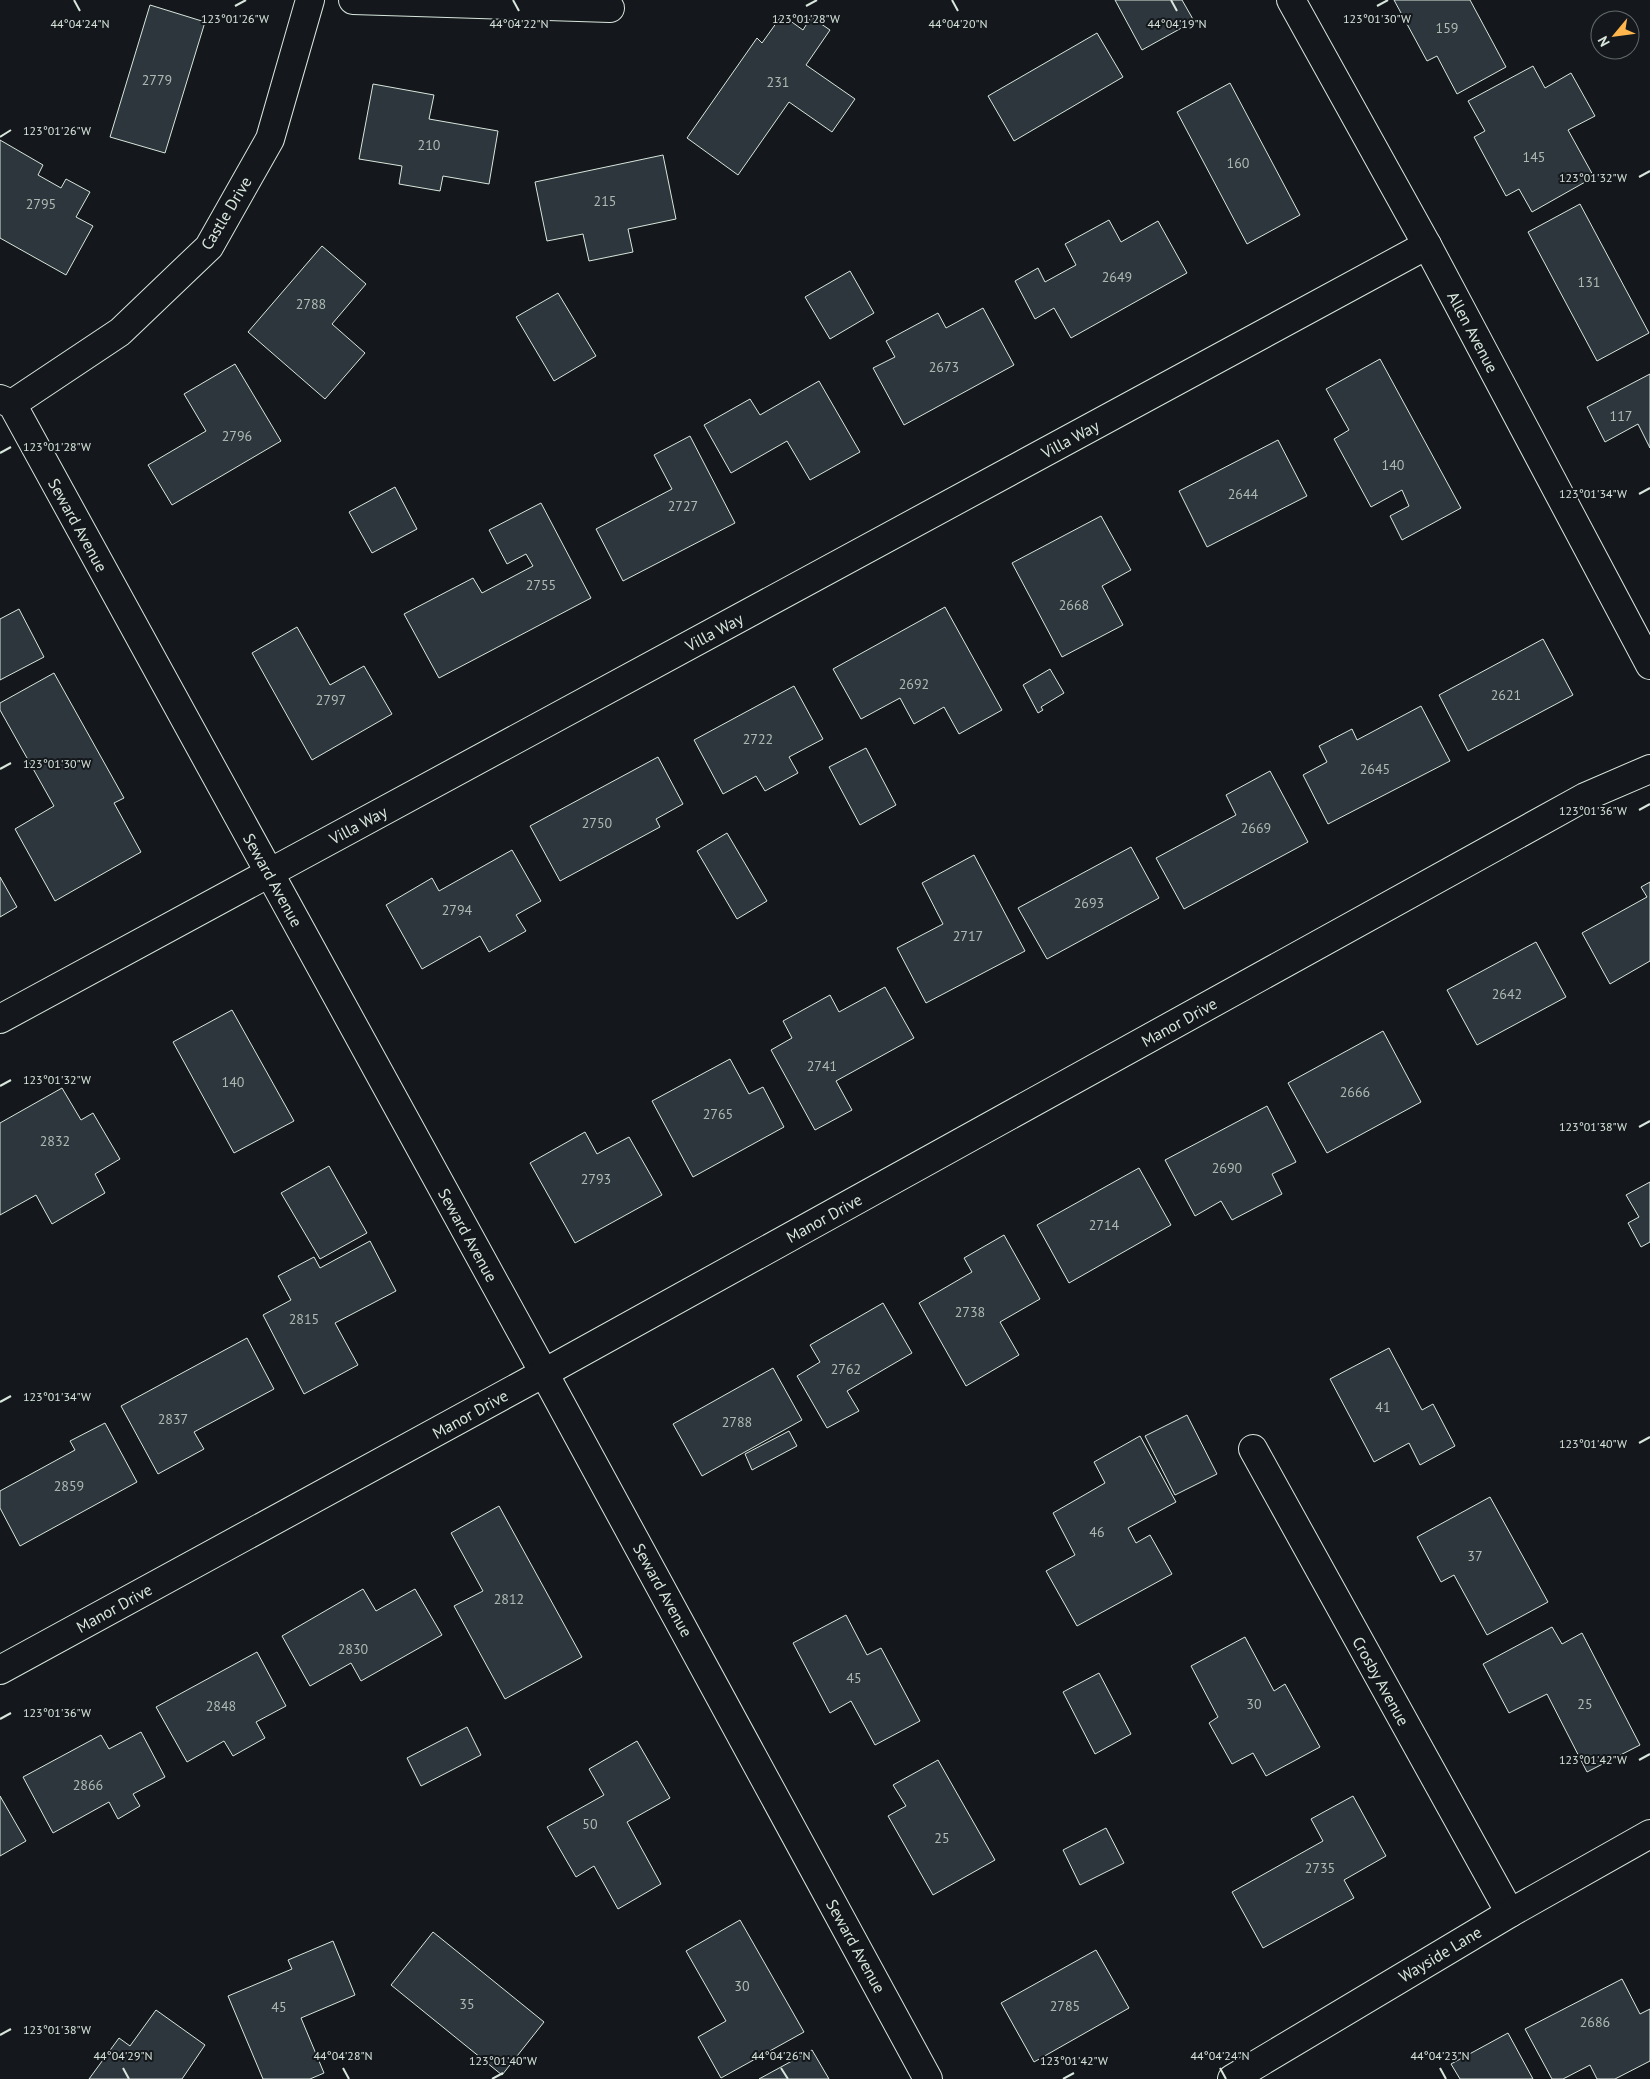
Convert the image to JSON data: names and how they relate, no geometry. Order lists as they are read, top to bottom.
{
  "streets": {
    "street": [
      "Castle Drive",
      "Allen Avenue",
      "Villa Way",
      "Seward Avenue",
      "Manor Drive",
      "Crosby Avenue",
      "Wayside Lane"
    ]
  },
  "crossings": [
    ["Castle Drive", "Seward Avenue"],
    ["Allen Avenue", "Villa Way"],
    ["Villa Way", "Seward Avenue"],
    ["Seward Avenue", "Manor Drive"],
    ["Crosby Avenue", "Wayside Lane"]
  ],
  "house_numbers": [
    "159",
    "2779",
    "231",
    "210",
    "145",
    "160",
    "215",
    "2795",
    "2649",
    "131",
    "2788",
    "2673",
    "117",
    "2796",
    "140",
    "2644",
    "2727",
    "2755",
    "2668",
    "2692",
    "2621",
    "2797",
    "2722",
    "2645",
    "2750",
    "2669",
    "2693",
    "2794",
    "2717",
    "2642",
    "2741",
    "140",
    "2666",
    "2765",
    "2832",
    "2690",
    "2793",
    "2714",
    "2738",
    "2815",
    "2762",
    "41",
    "2837",
    "2788",
    "2859",
    "46",
    "37",
    "2812",
    "2830",
    "45",
    "30",
    "25",
    "2848",
    "2866",
    "50",
    "25",
    "2735",
    "30",
    "35",
    "2785",
    "45",
    "2686"
  ],
  "north": "bottom left",
  "coordinates": [
    "123°01'28\"W",
    "123°01'30\"W",
    "123°01'26\"W",
    "44°04'24\"N",
    "44°04'22\"N",
    "44°04'20\"N",
    "44°04'19\"N",
    "123°01'32\"W",
    "123°01'34\"W",
    "123°01'36\"W",
    "123°01'38\"W",
    "123°01'40\"W",
    "123°01'42\"W",
    "44°04'29\"N",
    "44°04'28\"N",
    "44°04'26\"N",
    "44°04'23\"N"
  ]
}
